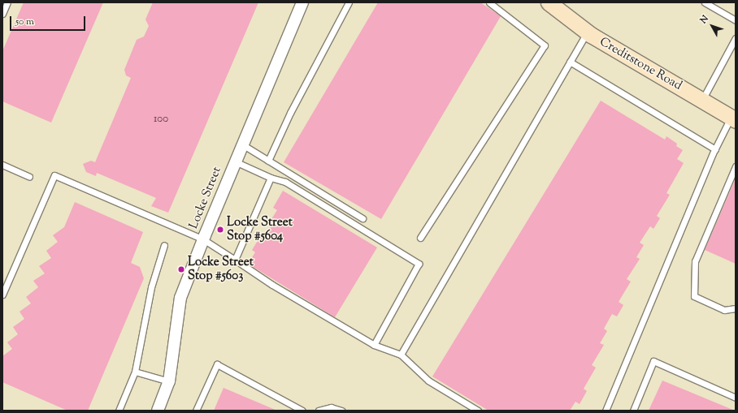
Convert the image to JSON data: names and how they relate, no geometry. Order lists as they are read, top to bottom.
{
  "streets": {
    "street": ["Creditstone Road", "Locke Street"]
  },
  "places": ["Locke Street Stop #5604", "Locke Street Stop #5603"],
  "house_numbers": ["100"],
  "scale_bar": "50 m",
  "north": "top left"
}
